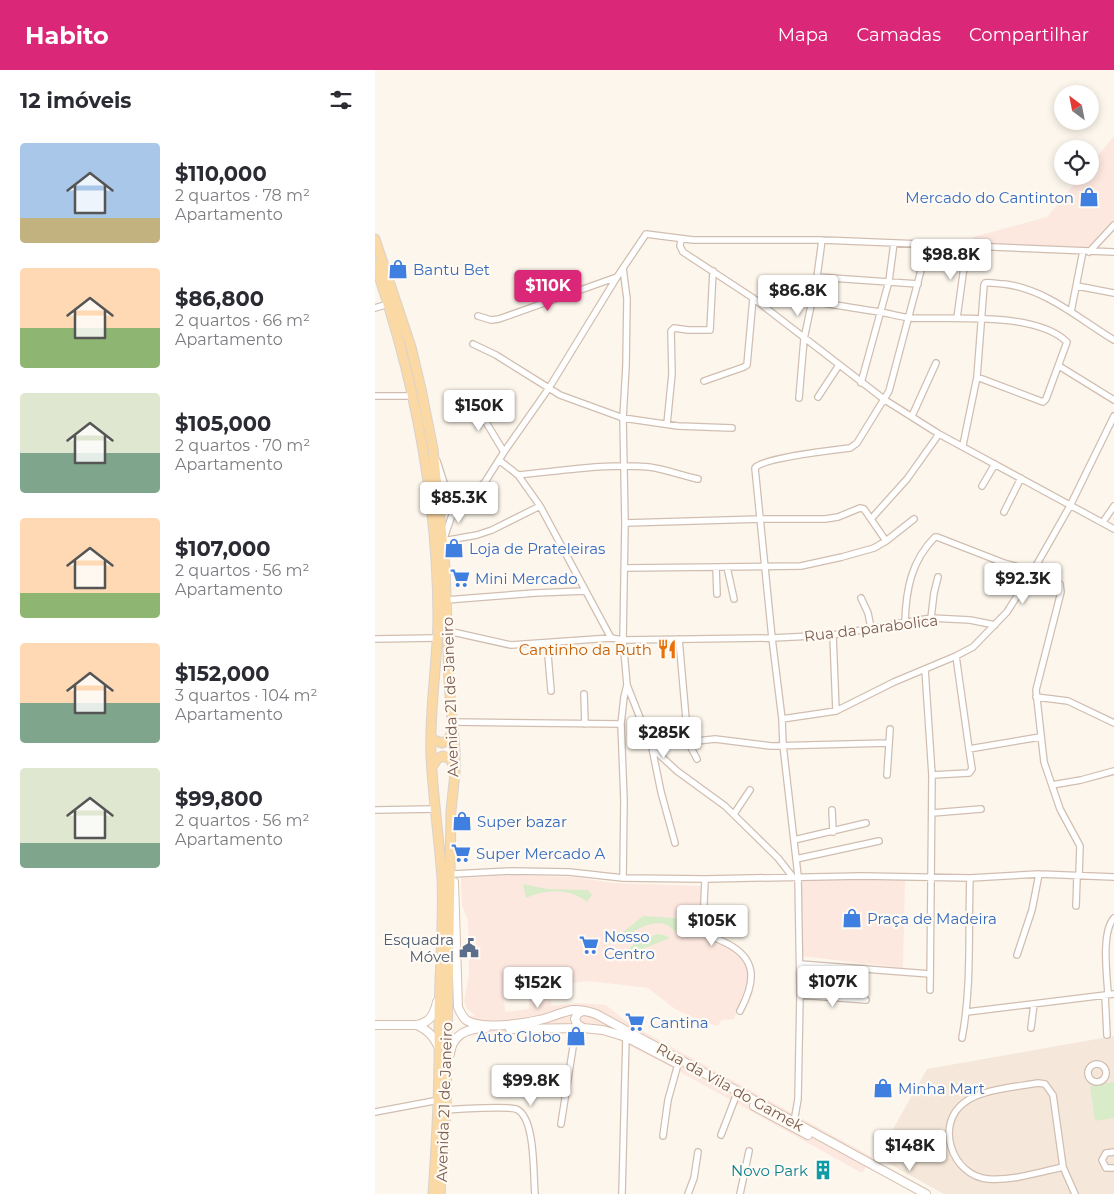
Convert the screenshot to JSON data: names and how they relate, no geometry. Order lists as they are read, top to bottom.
{
  "streets": {
    "main road": ["Avenida 21 de Janeiro", "Rua da Vila do Gamek"],
    "street": ["Rua da parabolica"]
  },
  "crossings": [
    ["Rua da parabolica", "Avenida 21 de Janeiro"],
    ["Avenida 21 de Janeiro", "Rua da Vila do Gamek"]
  ],
  "places": {
    "shop": [
      "Mercado do Cantinton",
      "Bantu Bet",
      "Loja de Prateleiras",
      "Super bazar",
      "Praça de Madeira",
      "Auto Globo",
      "Minha Mart"
    ],
    "supermarket": [
      "Mini Mercado",
      "Super Mercado A",
      "Nosso Centro",
      "Cantina"
    ],
    "restaurant": ["Cantinho da Ruth"],
    "public building": ["Esquadra Móvel"],
    "building": ["Novo Park"]
  },
  "north": "top left",
  "page": {
    "header": "Habito",
    "nav": ["Mapa", "Camadas", "Compartilhar"],
    "heading": "12 imóveis",
    "list": [
      {
        "name": "$110,000",
        "note": "2 quartos · 78 m² · Apartamento"
      },
      {
        "name": "$86,800",
        "note": "2 quartos · 66 m² · Apartamento"
      },
      {
        "name": "$105,000",
        "note": "2 quartos · 70 m² · Apartamento"
      },
      {
        "name": "$107,000",
        "note": "2 quartos · 56 m² · Apartamento"
      },
      {
        "name": "$152,000",
        "note": "3 quartos · 104 m² · Apartamento"
      },
      {
        "name": "$99,800",
        "note": "2 quartos · 56 m² · Apartamento"
      }
    ],
    "price": [
      "$98.8K",
      "$110K",
      "$86.8K",
      "$150K",
      "$85.3K",
      "$92.3K",
      "$285K",
      "$105K",
      "$107K",
      "$152K",
      "$99.8K",
      "$148K"
    ]
  }
}
